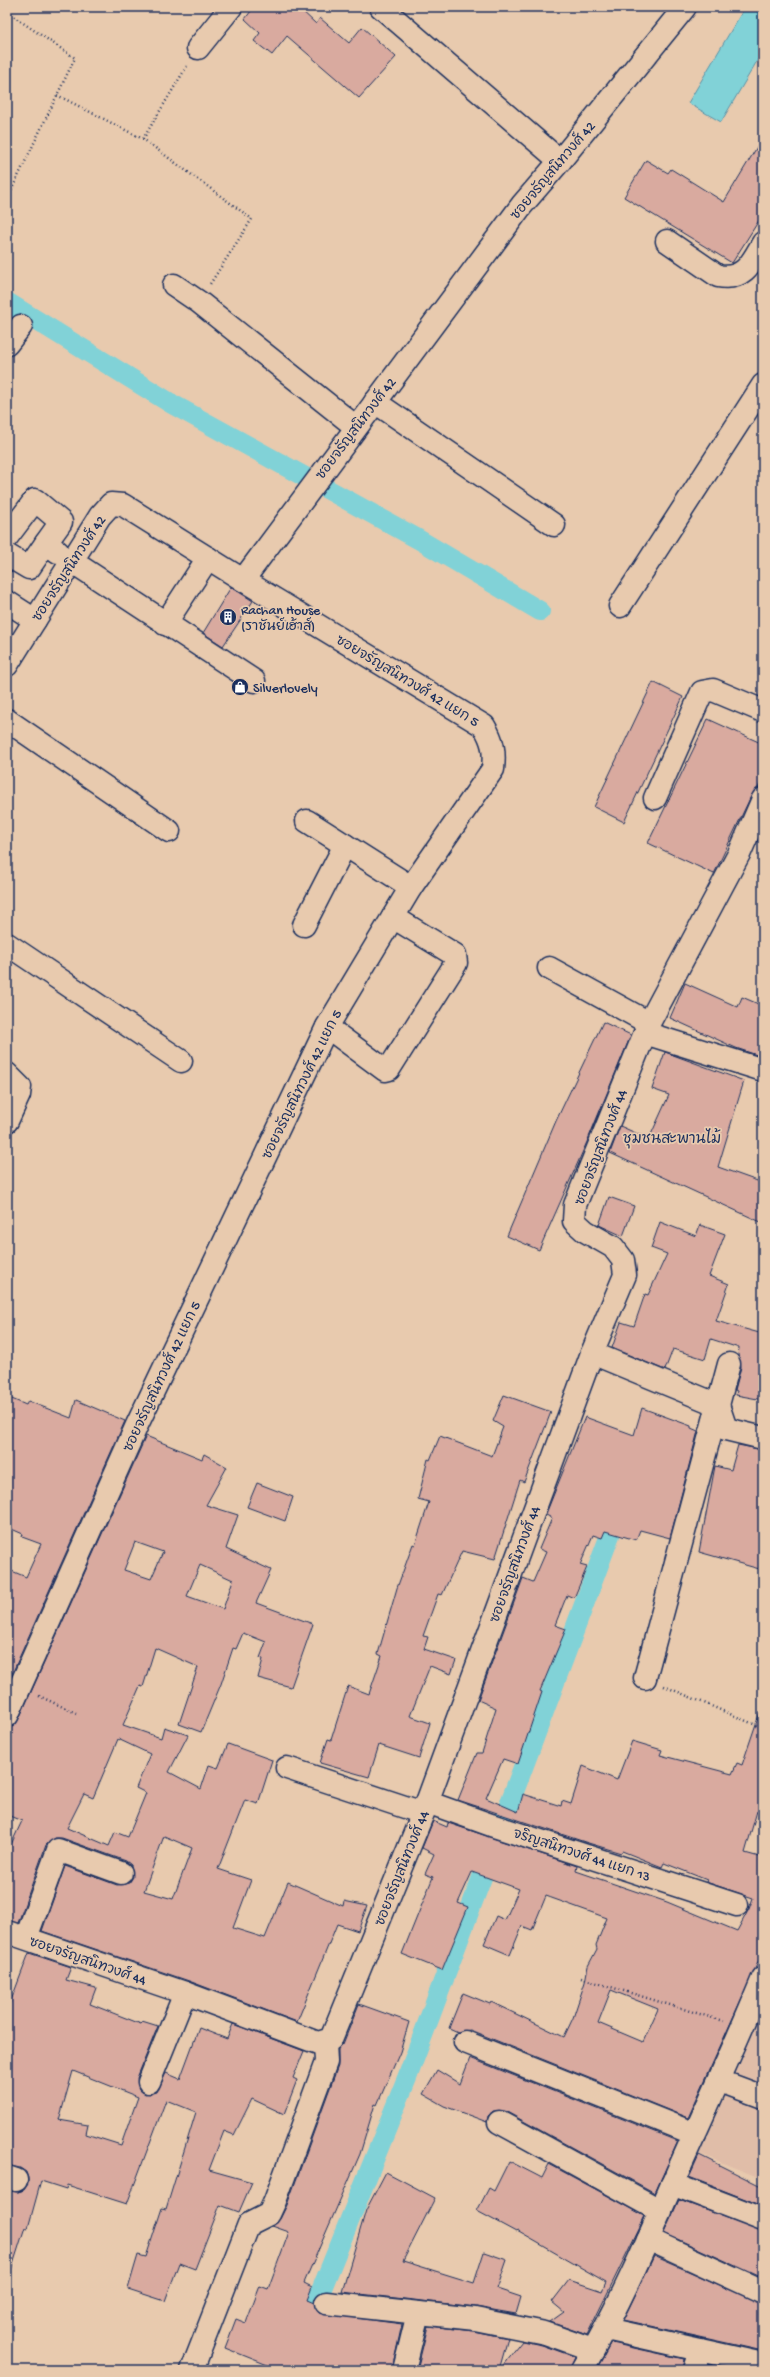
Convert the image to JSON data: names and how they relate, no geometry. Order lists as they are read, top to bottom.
{
  "streets": {
    "street": [
      "ซอยจรัญสนิทวงศ์ 42",
      "ซอยจรัญสนิทวงศ์ 42 แยก 5",
      "ซอยจรัญสนิทวงศ์ 44",
      "จริญสนิทวงศ์ 44 แยก 13"
    ]
  },
  "crossings": [
    ["ซอยจรัญสนิทวงศ์ 42", "ซอยจรัญสนิทวงศ์ 42 แยก 5"],
    ["ซอยจรัญสนิทวงศ์ 44", "จริญสนิทวงศ์ 44 แยก 13"]
  ],
  "districts": ["ชุมชนสะพานไม้"],
  "places": {
    "building": ["Rachan House (ราชันย์เฮ้าส์)"],
    "shop": ["Silverlovely"]
  }
}
